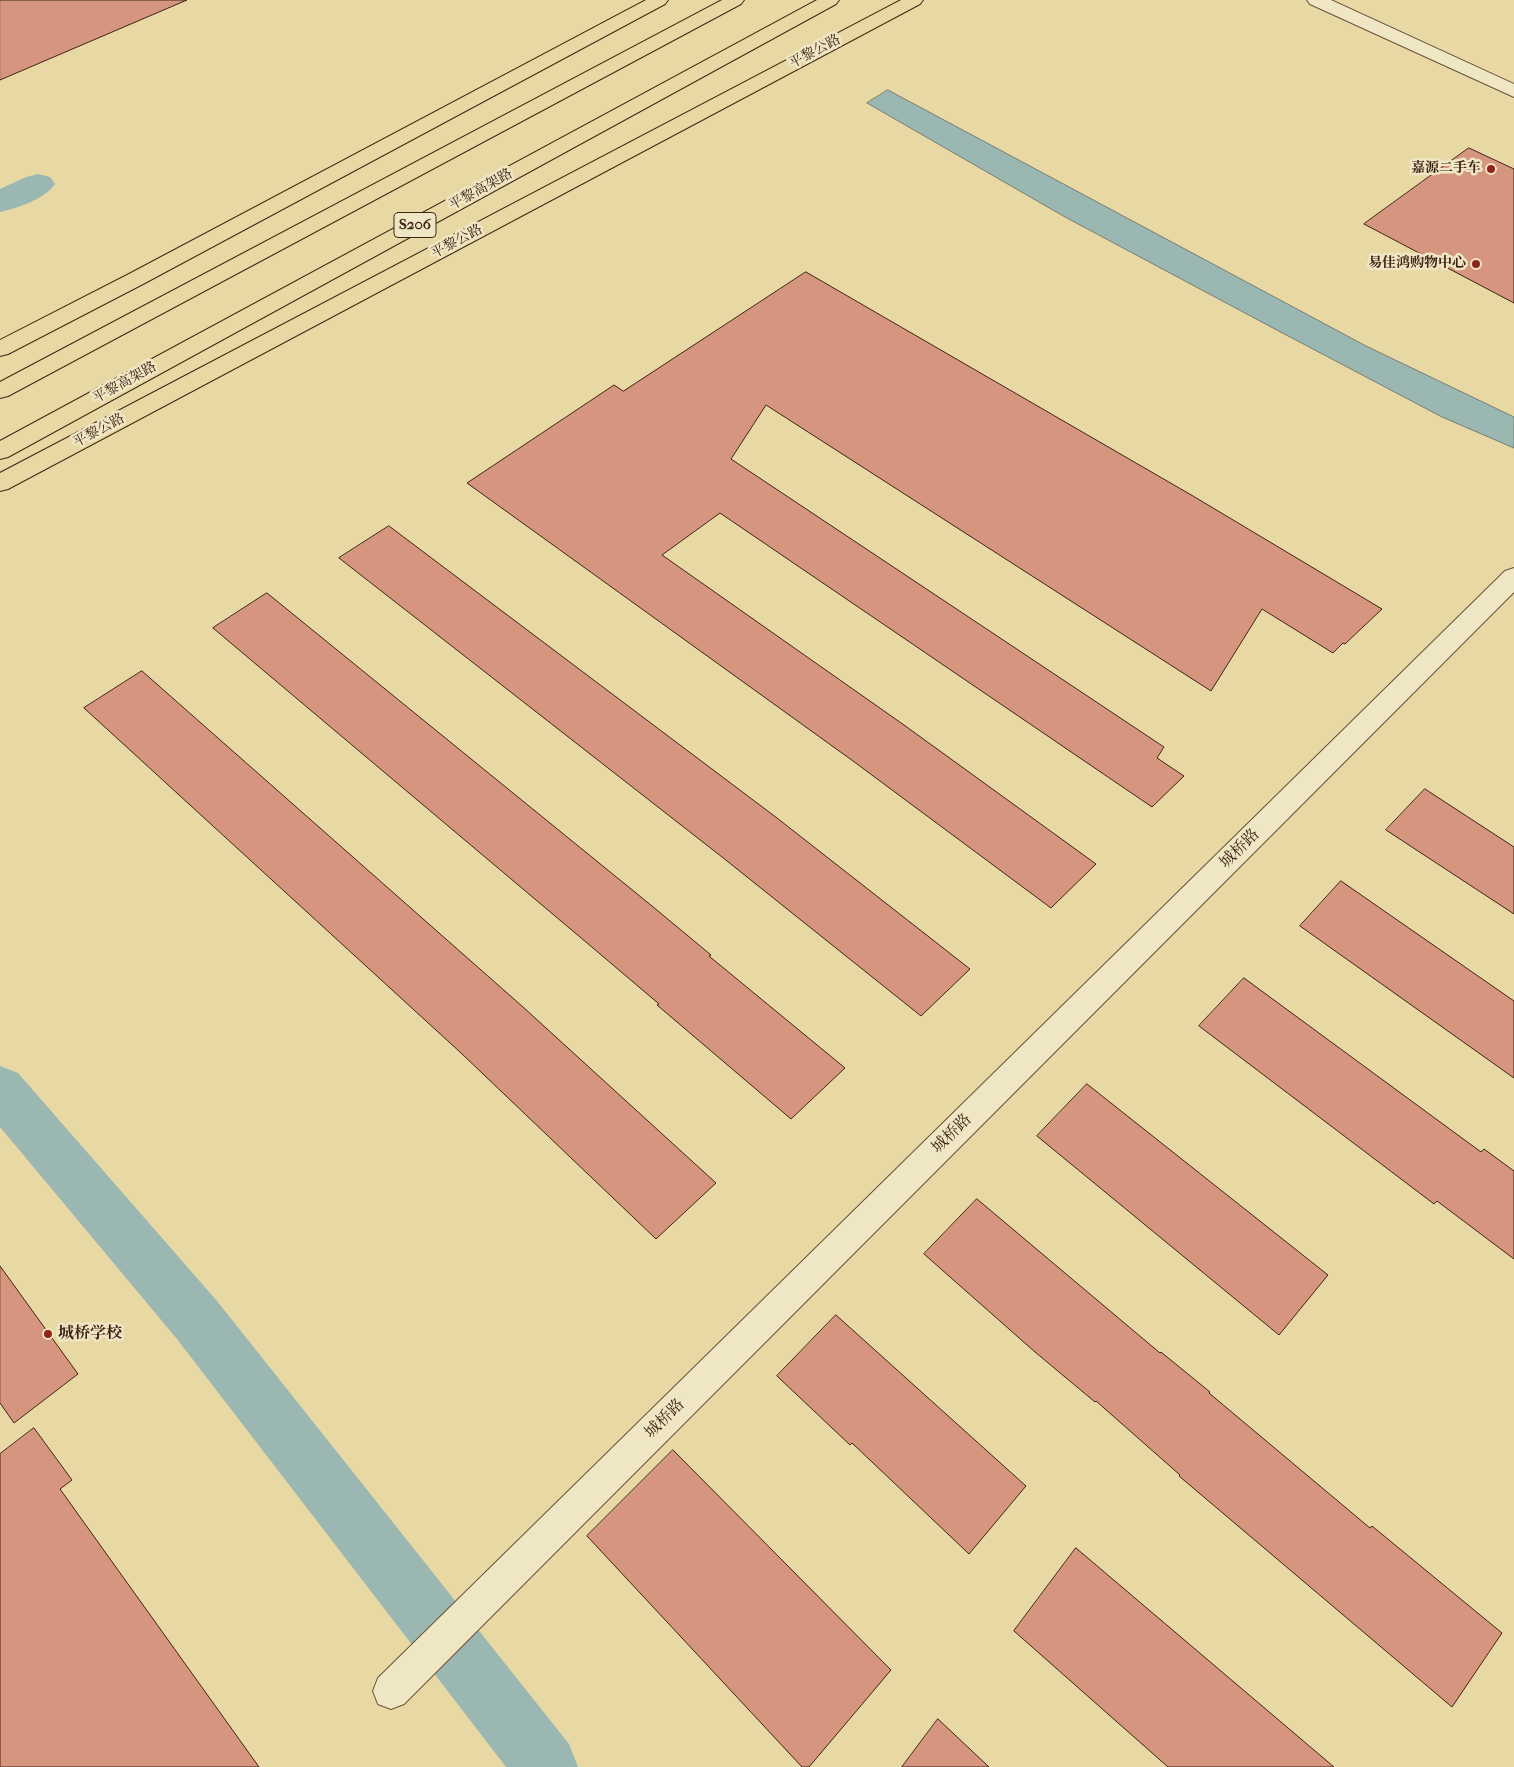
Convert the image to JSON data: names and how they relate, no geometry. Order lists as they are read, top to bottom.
{
  "streets": {
    "main road": ["平黎公路", "平黎高架路", "S206"],
    "street": ["城桥路"]
  },
  "places": ["嘉源二手车", "易佳鸿购物中心", "城桥学校"]
}
